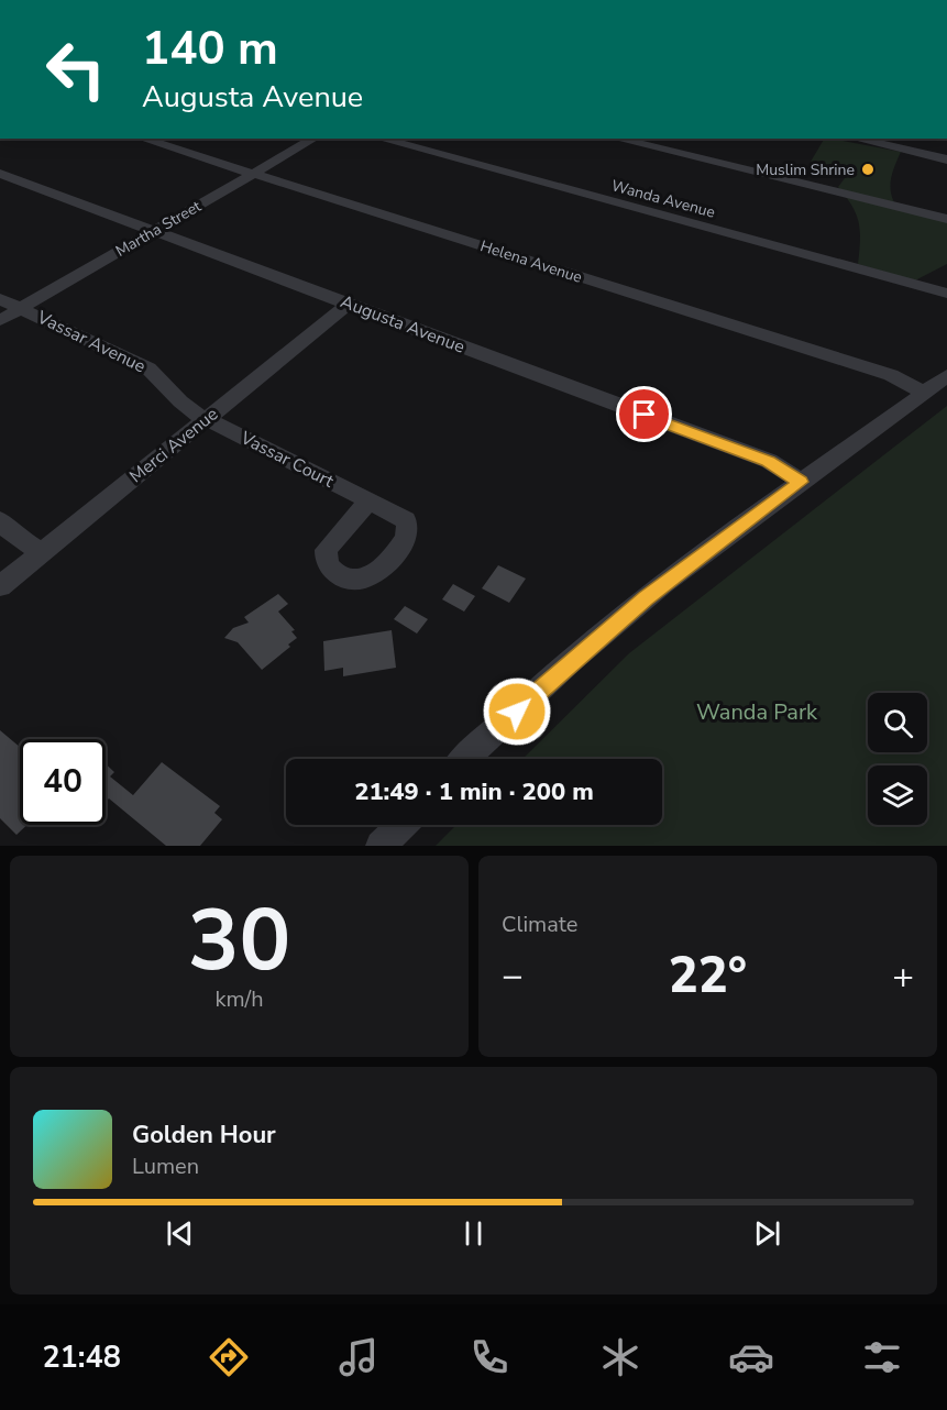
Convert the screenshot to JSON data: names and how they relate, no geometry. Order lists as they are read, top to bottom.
{
  "streets": {
    "street": [
      "Wanda Avenue",
      "Martha Street",
      "Helena Avenue",
      "Augusta Avenue",
      "Vassar Avenue",
      "Merci Avenue",
      "Vassar Court"
    ]
  },
  "crossings": [
    ["Martha Street", "Helena Avenue"],
    ["Martha Street", "Augusta Avenue"],
    ["Martha Street", "Vassar Avenue"],
    ["Augusta Avenue", "Merci Avenue"],
    ["Vassar Avenue", "Merci Avenue"],
    ["Vassar Avenue", "Vassar Court"],
    ["Merci Avenue", "Vassar Court"]
  ],
  "parks": ["Wanda Park"],
  "places": ["Muslim Shrine"],
  "page": {
    "turn": ["140 m", "Augusta Avenue"],
    "limit": "40",
    "trip": "21:49 · 1 min · 200 m",
    "tile": [
      ["30", "km/h"],
      "Climate"
    ],
    "heat": ["−", "22°", "+"],
    "song": ["Golden Hour", "Lumen"],
    "tabs": "21:48"
  }
}
